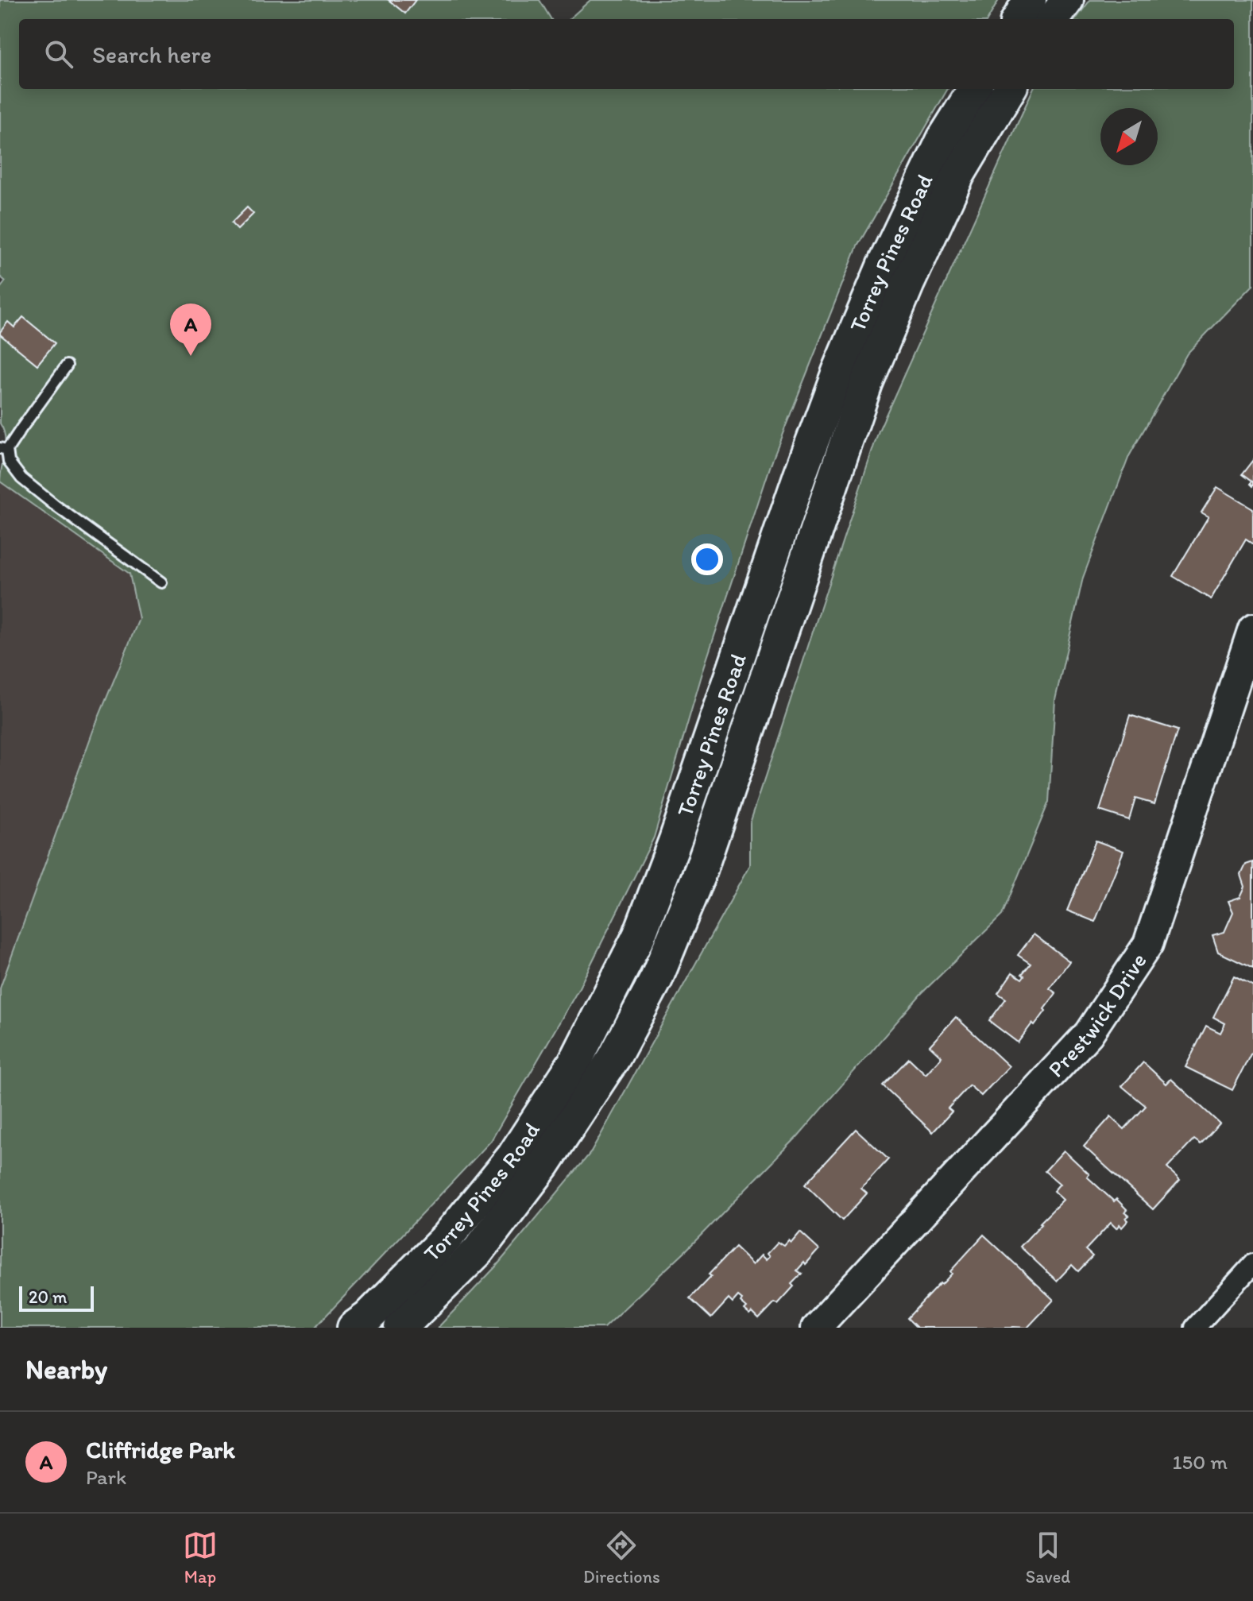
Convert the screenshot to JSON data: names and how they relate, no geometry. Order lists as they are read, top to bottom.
{
  "streets": {
    "main road": ["Torrey Pines Road"],
    "street": ["Prestwick Drive"]
  },
  "scale_bar": "20 m",
  "north": "bottom left",
  "page": {
    "search": "Search here",
    "pins": "A",
    "scale": "20 m",
    "heading": "Nearby",
    "list": [
      {
        "mark": "A",
        "name": "Cliffridge Park",
        "note": "Park",
        "value": "150 m"
      }
    ],
    "nav": ["Map", "Directions", "Saved"]
  }
}
